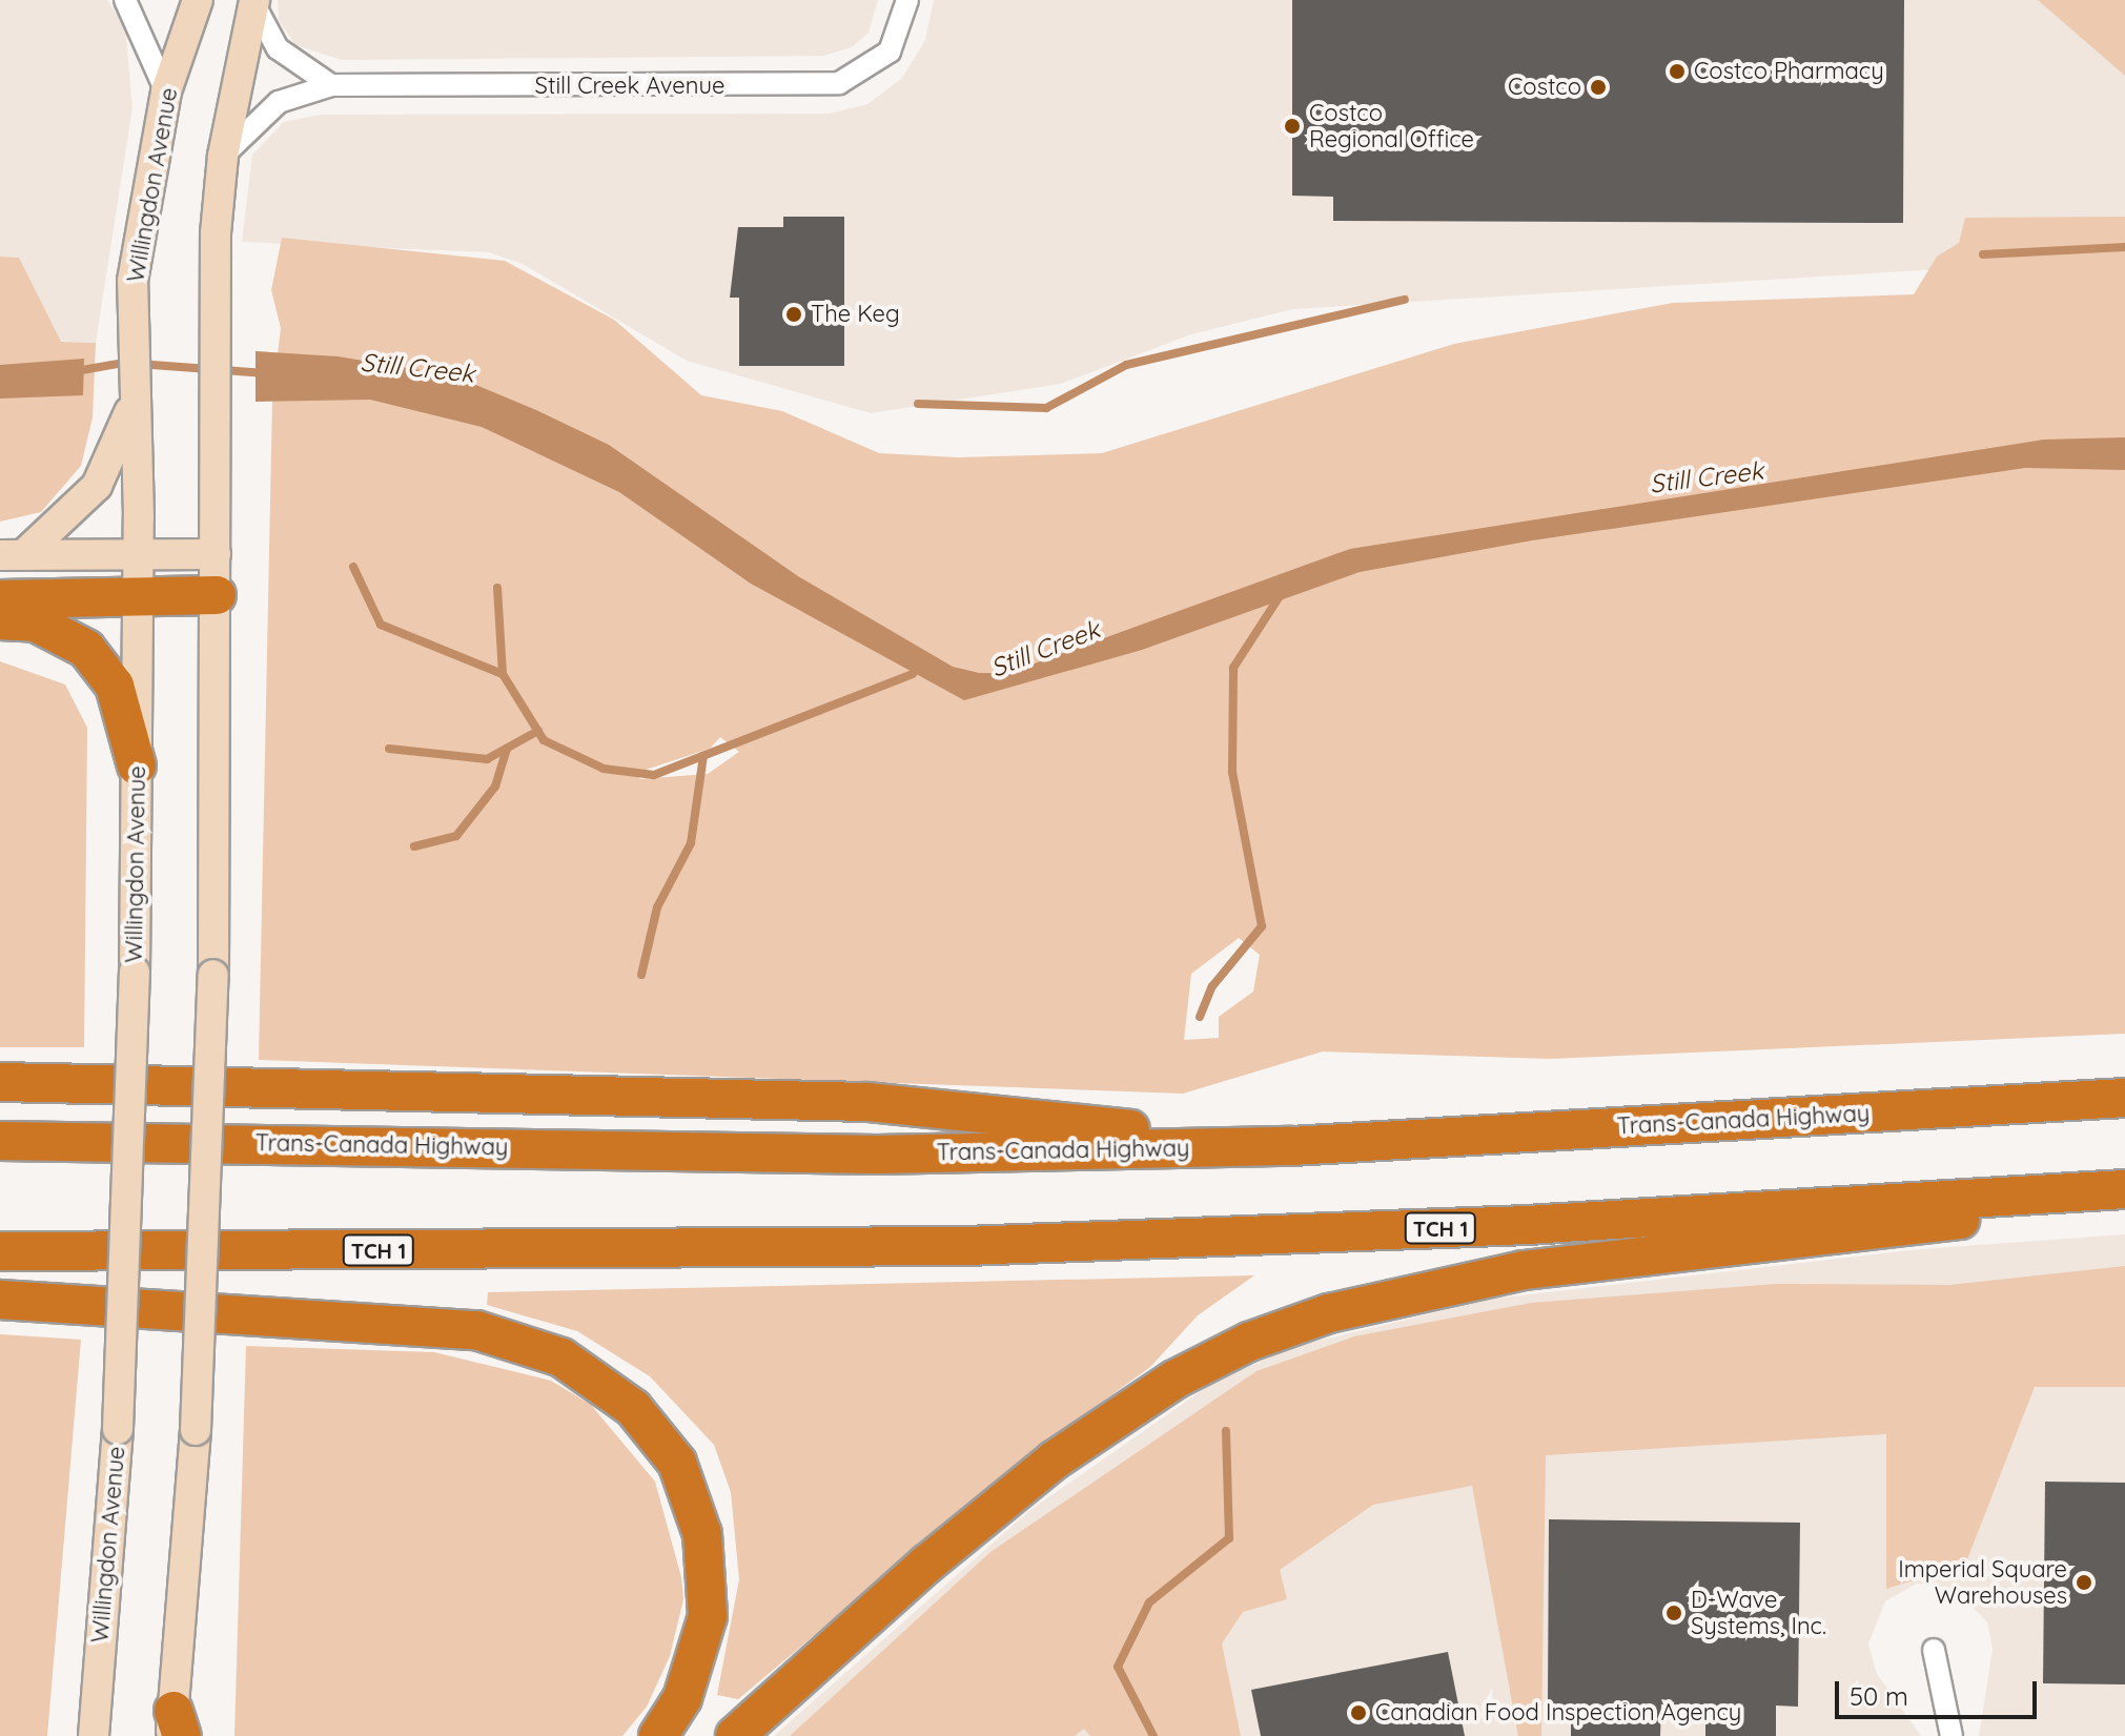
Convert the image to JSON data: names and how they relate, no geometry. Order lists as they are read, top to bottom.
{
  "streets": {
    "highway": ["Trans-Canada Highway", "TCH 1"],
    "main road": ["Willingdon Avenue"],
    "street": ["Still Creek Avenue"]
  },
  "water": ["Still Creek"],
  "places": [
    "Costco Pharmacy",
    "Costco",
    "Costco Regional Office",
    "The Keg",
    "Imperial Square Warehouses",
    "D-Wave Systems, Inc.",
    "Canadian Food Inspection Agency"
  ],
  "scale_bar": "50 m"
}
